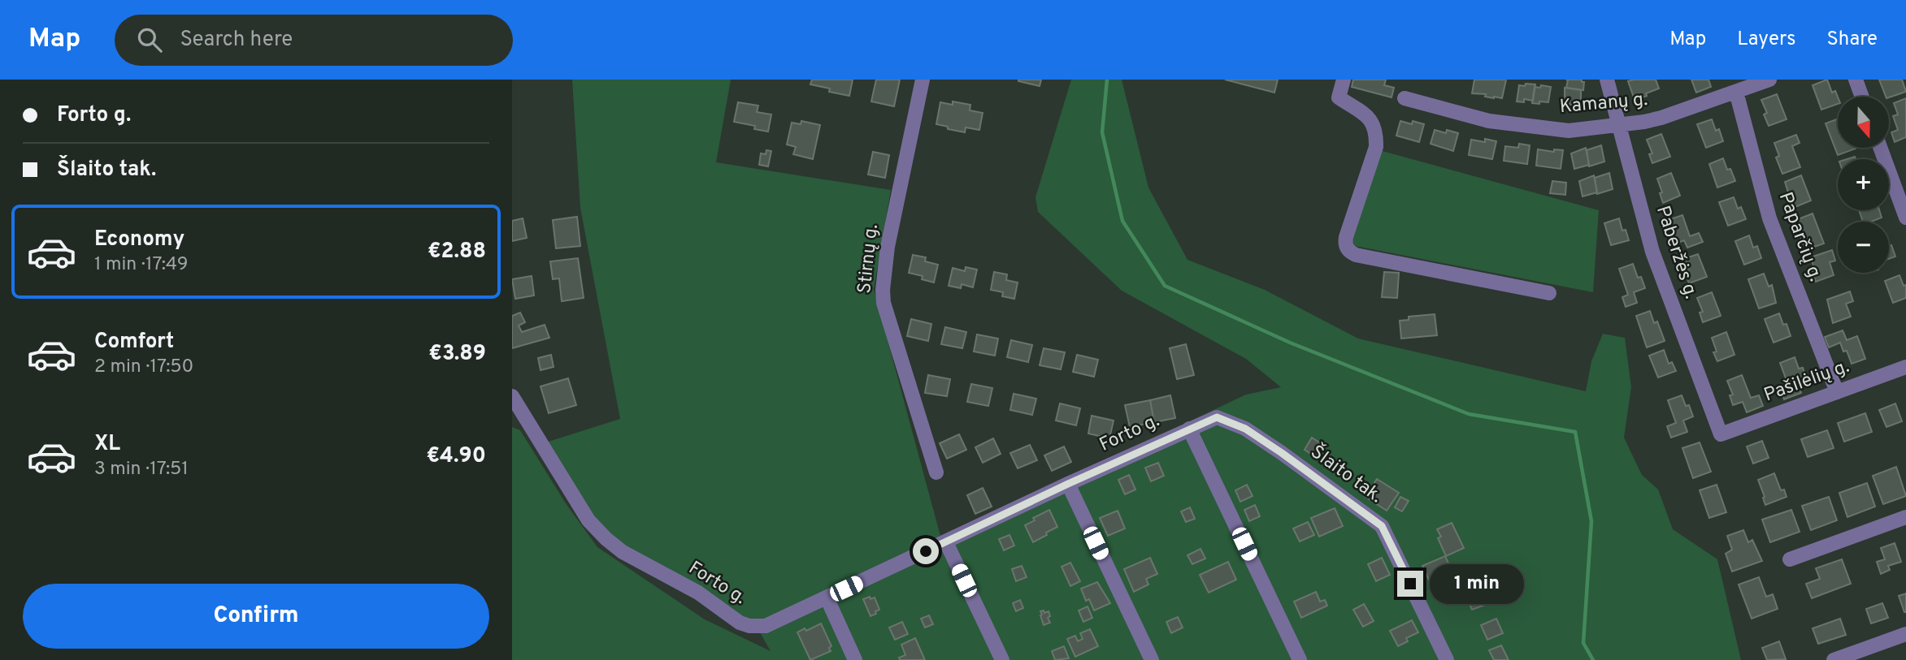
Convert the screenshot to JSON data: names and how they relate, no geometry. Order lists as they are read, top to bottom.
{
  "streets": {
    "street": [
      "Kamanų g.",
      "Paparčių g.",
      "Paberžės g.",
      "Stirnų g.",
      "Pašilėlių g.",
      "Forto g.",
      "Šlaito tak."
    ]
  },
  "crossings": [
    ["Kamanų g.", "Paparčių g."],
    ["Kamanų g.", "Paberžės g."],
    ["Paparčių g.", "Pašilėlių g."],
    ["Paberžės g.", "Pašilėlių g."],
    ["Forto g.", "Šlaito tak."]
  ],
  "north": "bottom",
  "page": {
    "header": "Map",
    "search": "Search here",
    "nav": ["Map", "Layers", "Share"],
    "banner": ["Forto g.", "Šlaito tak."],
    "map_buttons": ["+", "−"],
    "list": [
      {
        "name": "Economy",
        "note": "1 min · 17:49",
        "value": "€2.88"
      },
      {
        "name": "Comfort",
        "note": "2 min · 17:50",
        "value": "€3.89"
      },
      {
        "name": "XL",
        "note": "3 min · 17:51",
        "value": "€4.90"
      }
    ],
    "bubble": "1 min",
    "buttons": "Confirm"
  }
}
